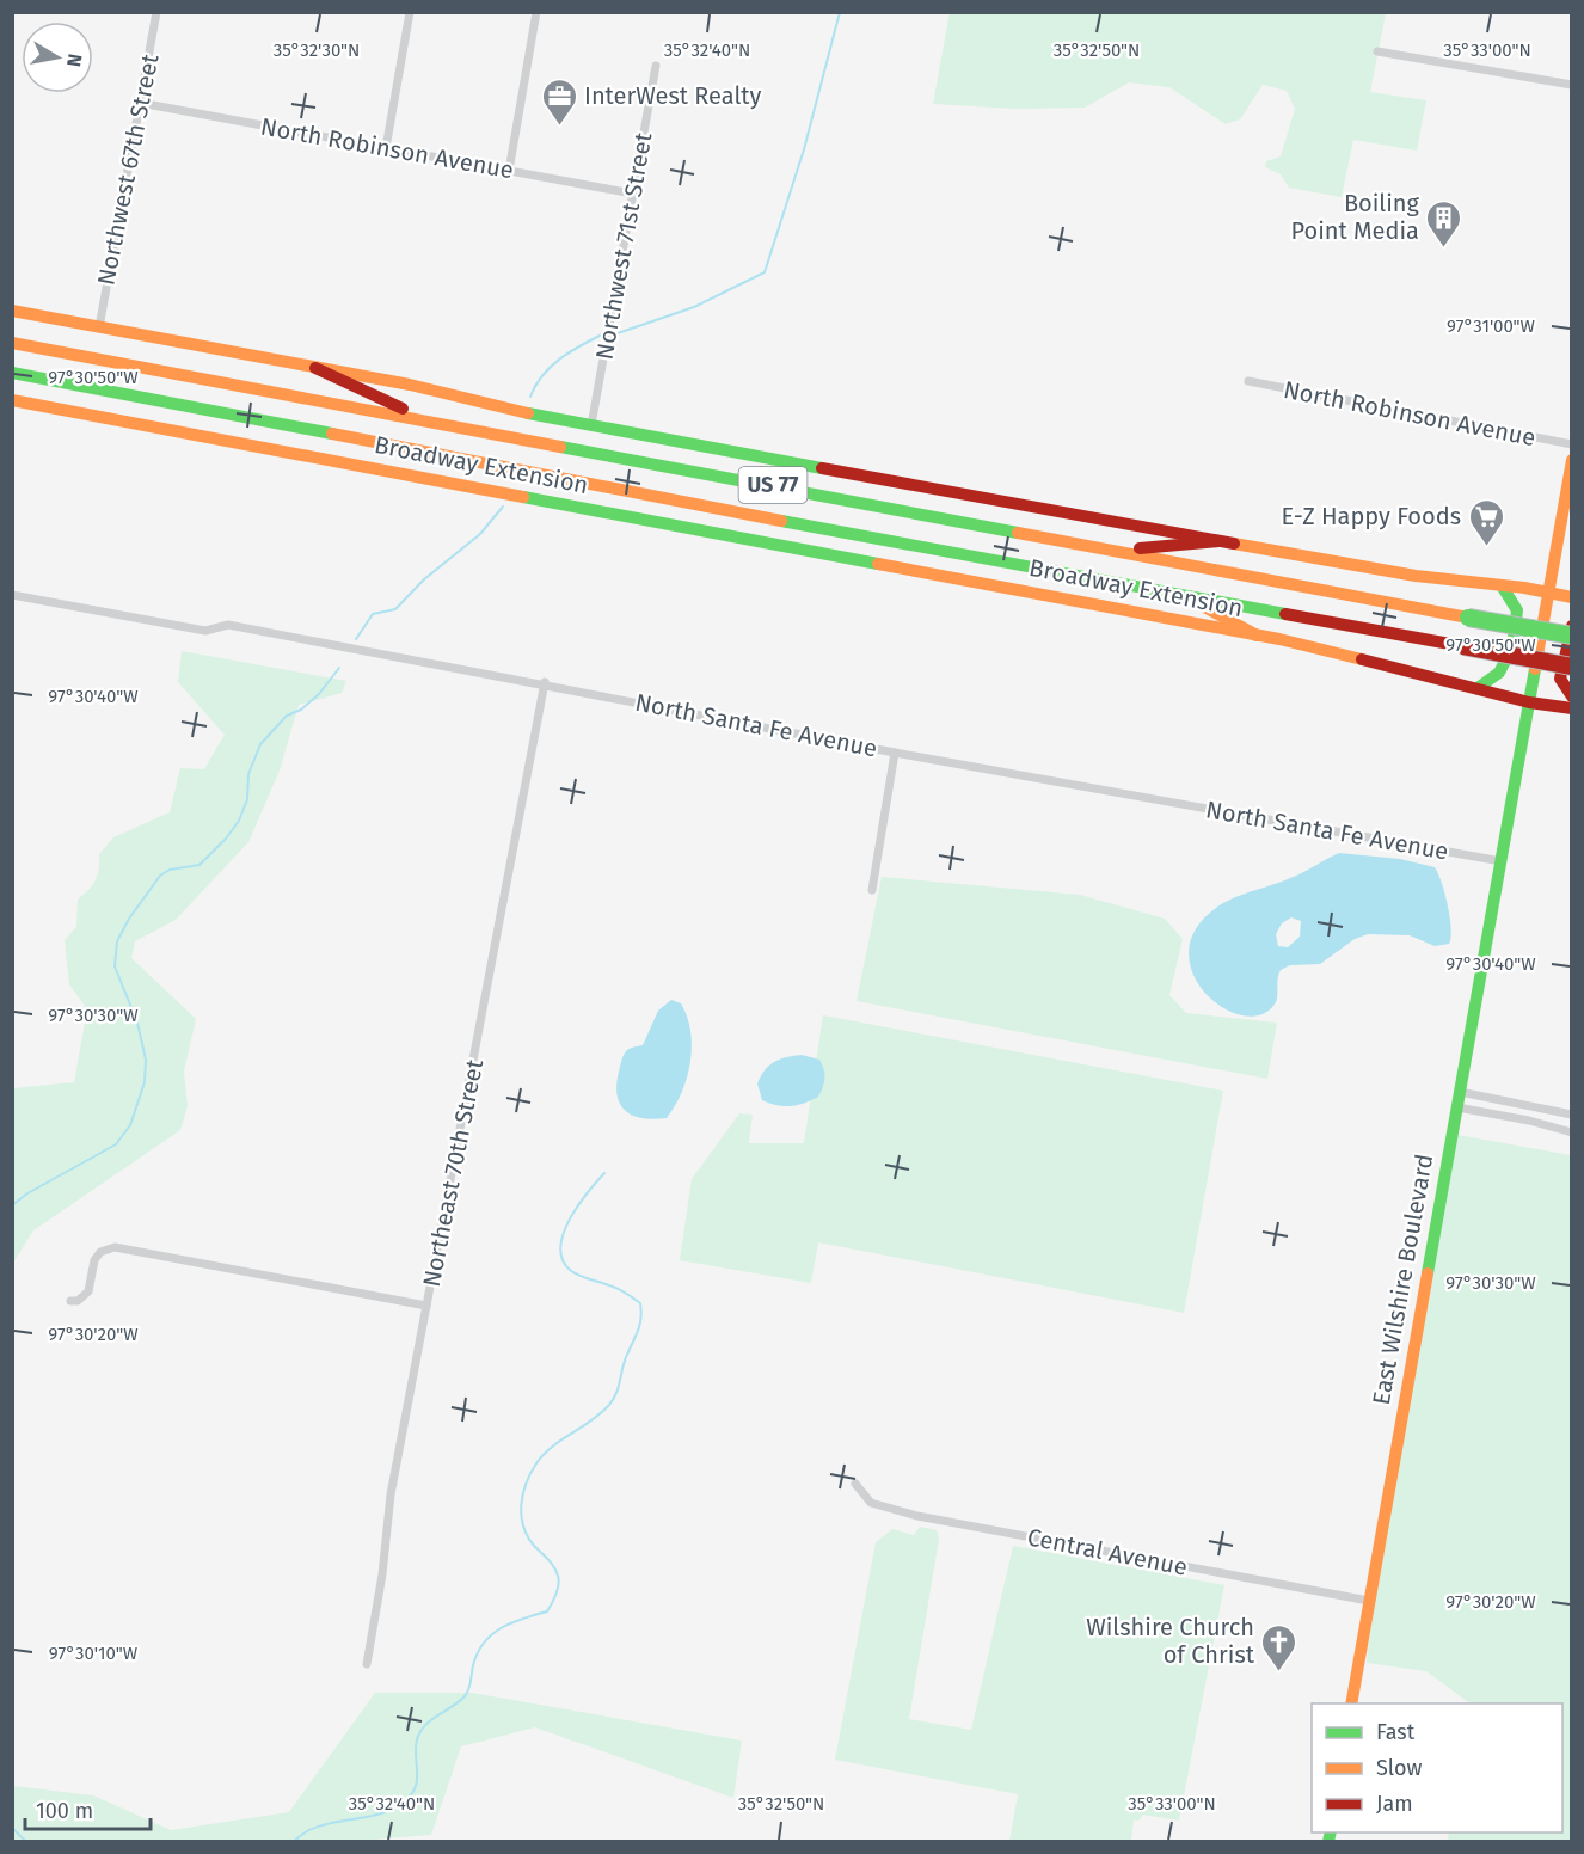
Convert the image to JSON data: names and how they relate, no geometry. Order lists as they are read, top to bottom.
{
  "streets": {
    "main road": ["Broadway Extension", "US 77", "East Wilshire Boulevard"],
    "street": [
      "North Robinson Avenue",
      "Northwest 67th Street",
      "Northwest 71st Street",
      "North Santa Fe Avenue",
      "Northeast 70th Street",
      "Central Avenue"
    ]
  },
  "crossings": [
    ["North Robinson Avenue", "Northwest 67th Street"],
    ["North Robinson Avenue", "Northwest 71st Street"],
    ["Broadway Extension", "East Wilshire Boulevard"],
    ["North Santa Fe Avenue", "Northeast 70th Street"],
    ["North Santa Fe Avenue", "East Wilshire Boulevard"],
    ["East Wilshire Boulevard", "Central Avenue"]
  ],
  "places": {
    "office": ["InterWest Realty"],
    "building": ["Boiling Point Media"],
    "supermarket": ["E-Z Happy Foods"],
    "church": ["Wilshire Church of Christ"]
  },
  "legend": ["Fast", "Slow", "Jam"],
  "scale_bar": "100 m",
  "north": "right",
  "coordinates": [
    "35°32'30\"N",
    "35°32'40\"N",
    "35°32'50\"N",
    "35°33'00\"N",
    "97°31'00\"W",
    "97°30'50\"W",
    "97°30'40\"W",
    "97°30'30\"W",
    "97°30'20\"W",
    "97°30'10\"W"
  ]
}
